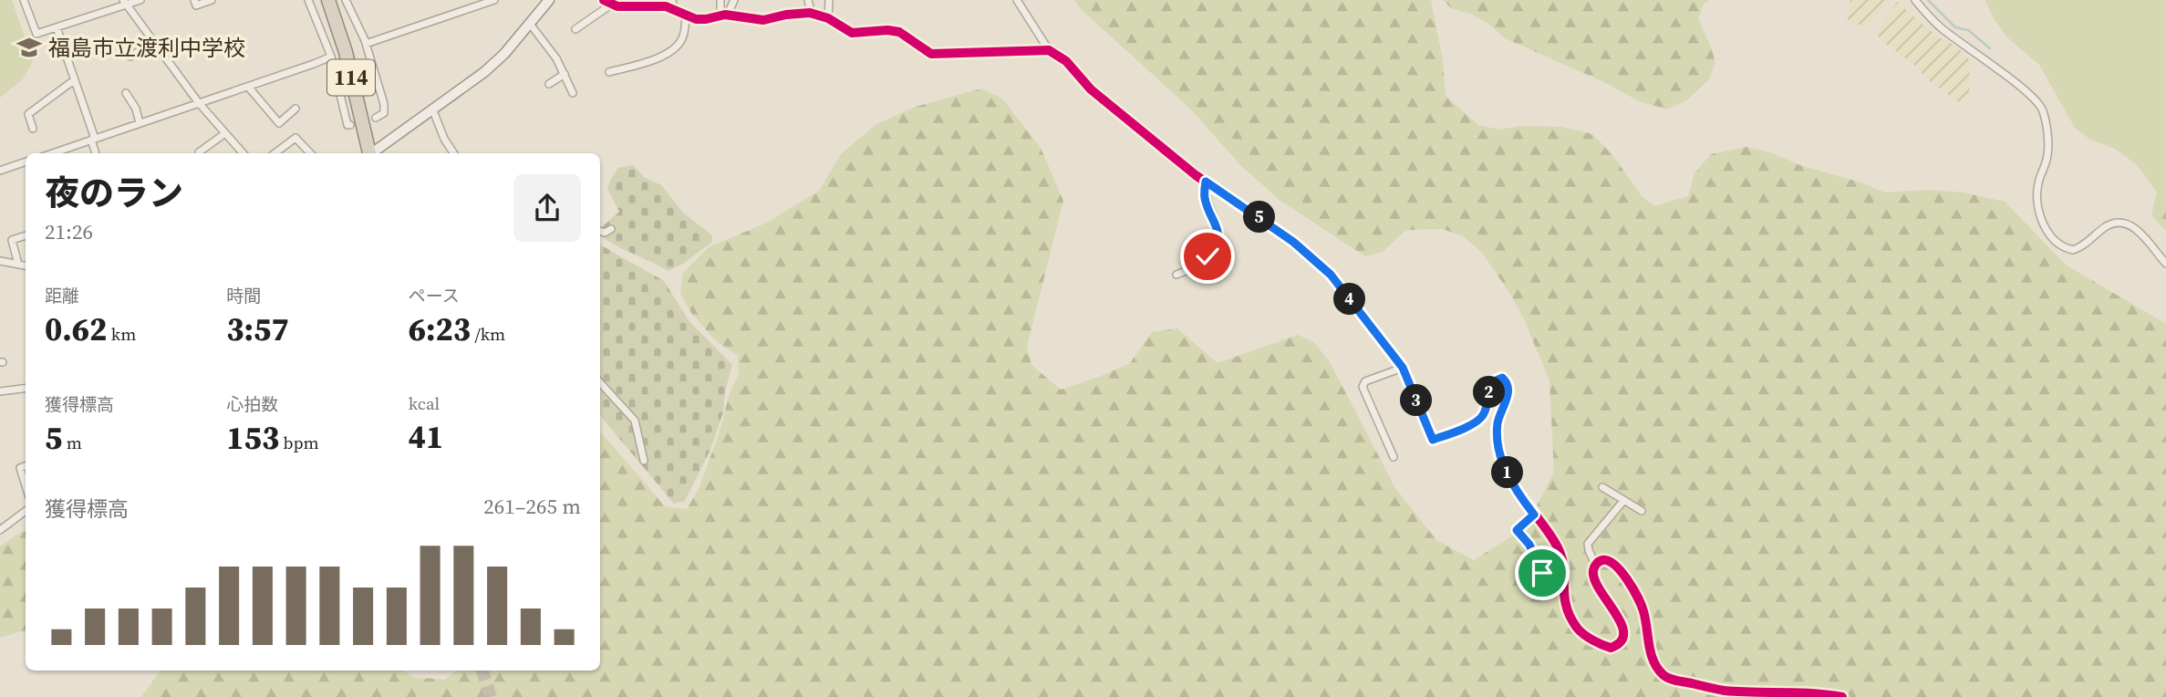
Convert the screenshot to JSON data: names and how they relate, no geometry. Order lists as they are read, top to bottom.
{
  "streets": {
    "highway": ["114"]
  },
  "places": {
    "school or university": ["福島市立渡利中学校"]
  },
  "page": {
    "heading": ["夜のラン", "21:26"],
    "pins": [
      "5",
      "4",
      "2",
      "3",
      "1"
    ],
    "stats": [
      ["距離", "0.62 km"],
      ["時間", "3:57"],
      ["ペース", "6:23 /km"],
      ["獲得標高", "5 m"],
      ["心拍数", "153 bpm"],
      ["kcal", "41"]
    ],
    "chart": ["獲得標高", "261–265 m"]
  }
}
